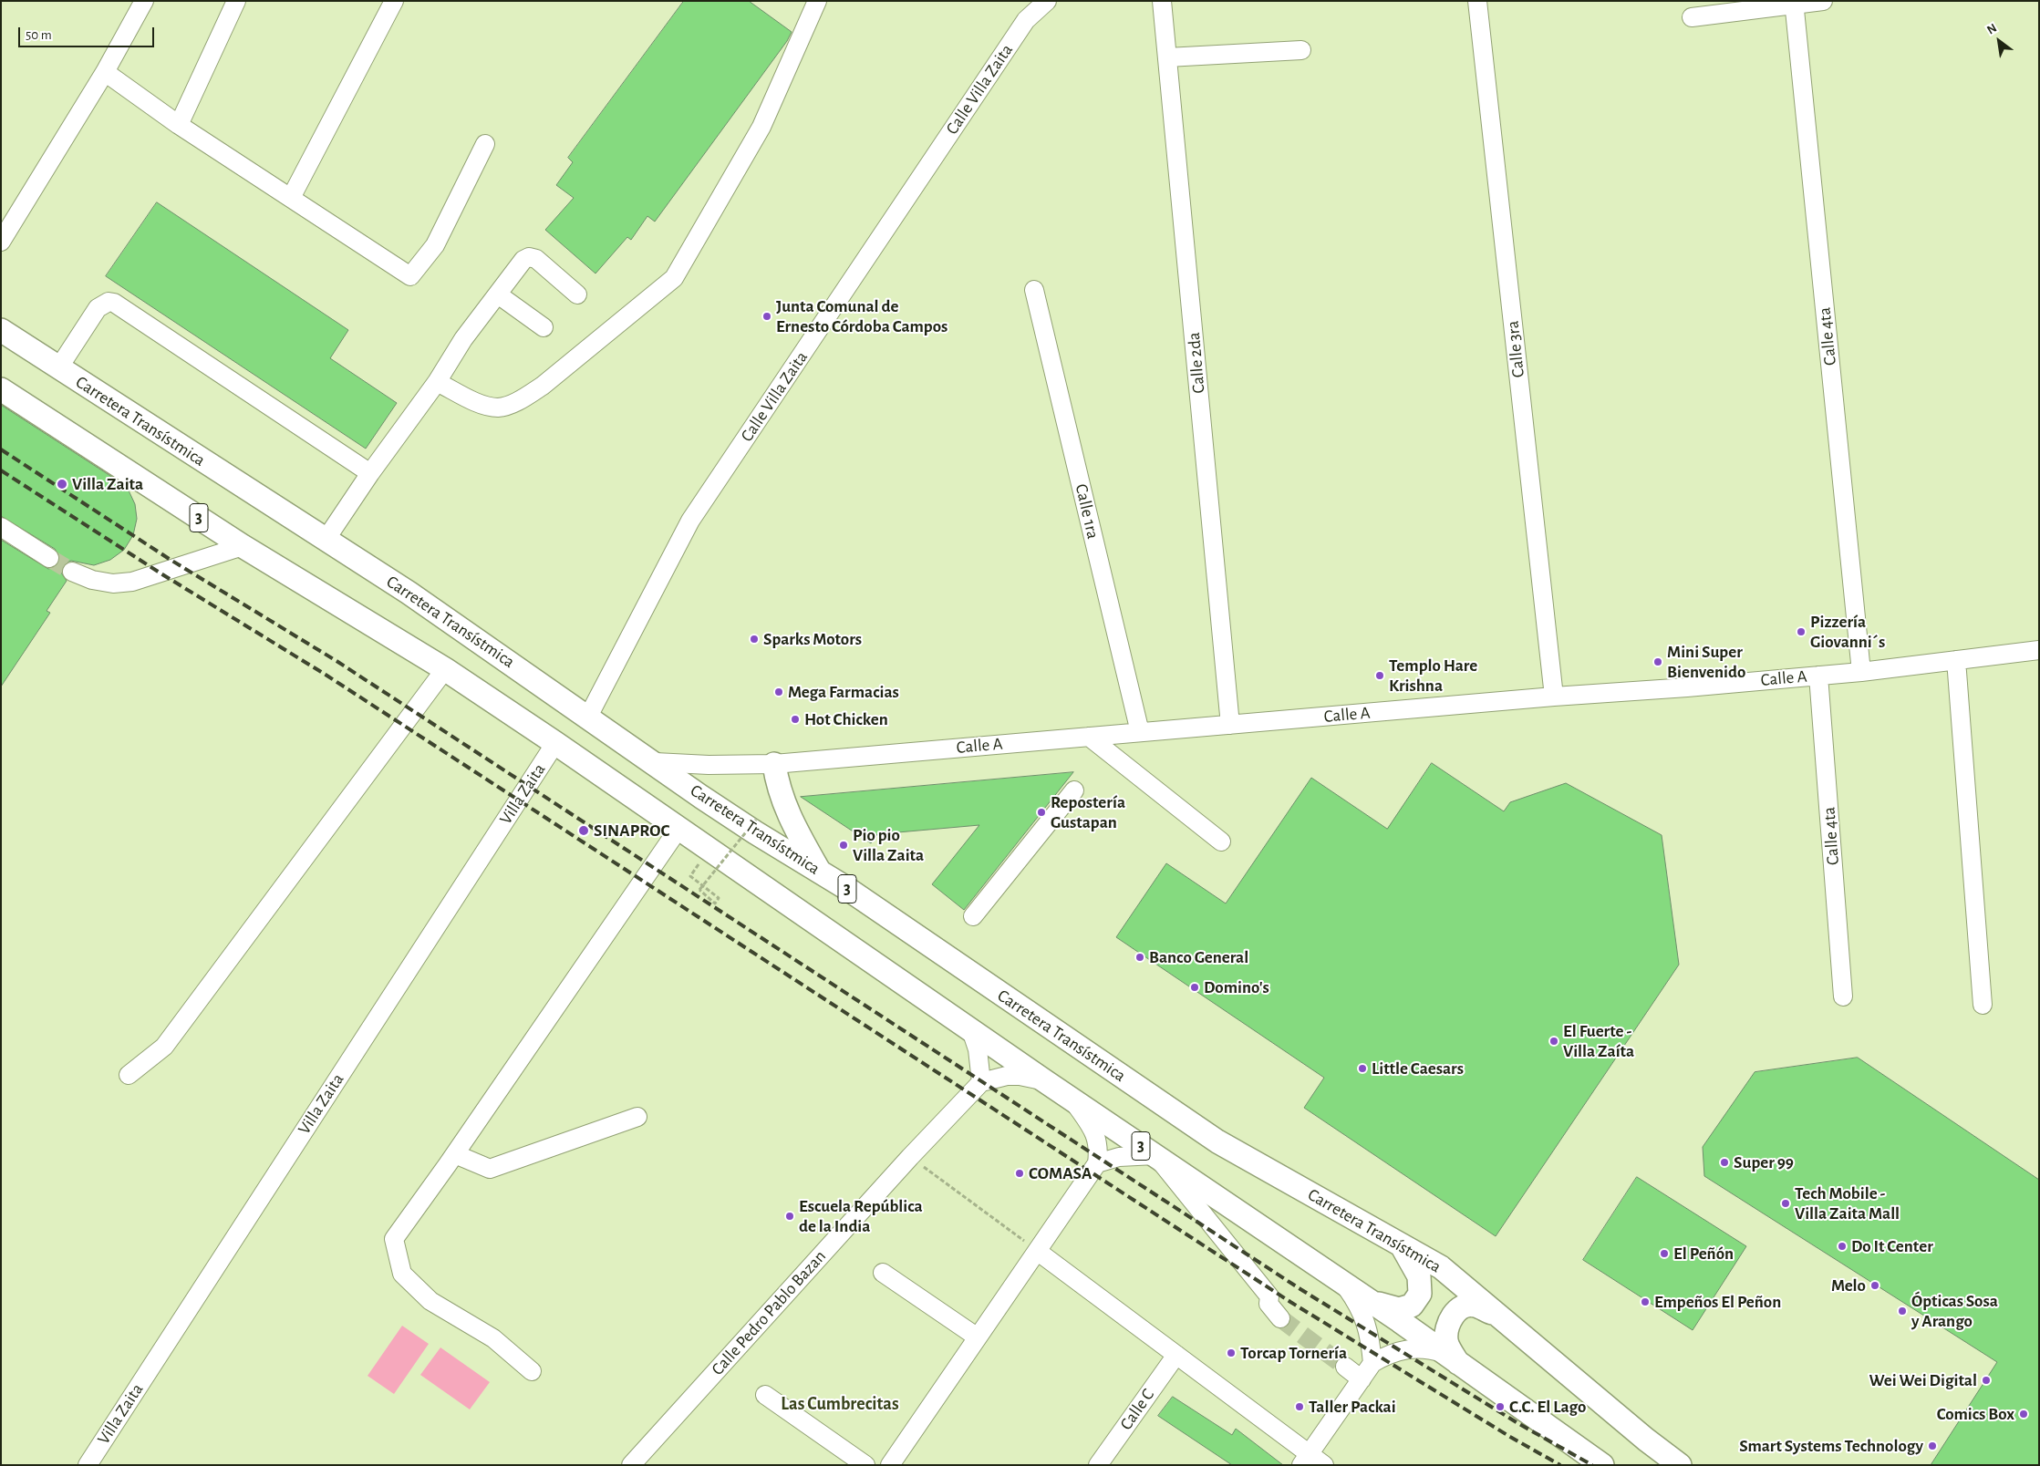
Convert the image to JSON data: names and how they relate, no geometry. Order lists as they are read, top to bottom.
{
  "streets": {
    "main road": ["Carretera Transístmica", "3"],
    "street": [
      "Calle Villa Zaita",
      "Calle 4ta",
      "Calle 3ra",
      "Calle 2da",
      "Calle 1ra",
      "Calle A",
      "Villa Zaita",
      "Calle Pedro Pablo Bazan",
      "Calle C"
    ]
  },
  "crossings": [
    ["Calle Villa Zaita", "Carretera Transístmica"],
    ["Calle 4ta", "Calle A"],
    ["Calle 3ra", "Calle A"],
    ["Calle 2da", "Calle A"],
    ["Carretera Transístmica", "Calle A"],
    ["Calle 1ra", "Calle A"],
    ["3", "Villa Zaita"]
  ],
  "districts": ["Las Cumbrecitas"],
  "places": [
    "Junta Comunal de Ernesto Córdoba Campos",
    "Villa Zaita",
    "Pizzería Giovanni´s",
    "Sparks Motors",
    "Mini Super Bienvenido",
    "Templo Hare Krishna",
    "Mega Farmacias",
    "Hot Chicken",
    "Repostería Gustapan",
    "SINAPROC",
    "Pio pio Villa Zaita",
    "Banco General",
    "Domino's",
    "El Fuerte - Villa Zaíta",
    "Little Caesars",
    "Super 99",
    "COMASA",
    "Tech Mobile - Villa Zaita Mall",
    "Escuela República de la India",
    "Do It Center",
    "El Peñón",
    "Melo",
    "Empeños El Peñon",
    "Ópticas Sosa y Arango",
    "Torcap Tornería",
    "Wei Wei Digital",
    "Taller Packai",
    "C.C. El Lago",
    "Comics Box",
    "Smart Systems Technology"
  ],
  "scale_bar": "50 m",
  "north": "top left"
}
